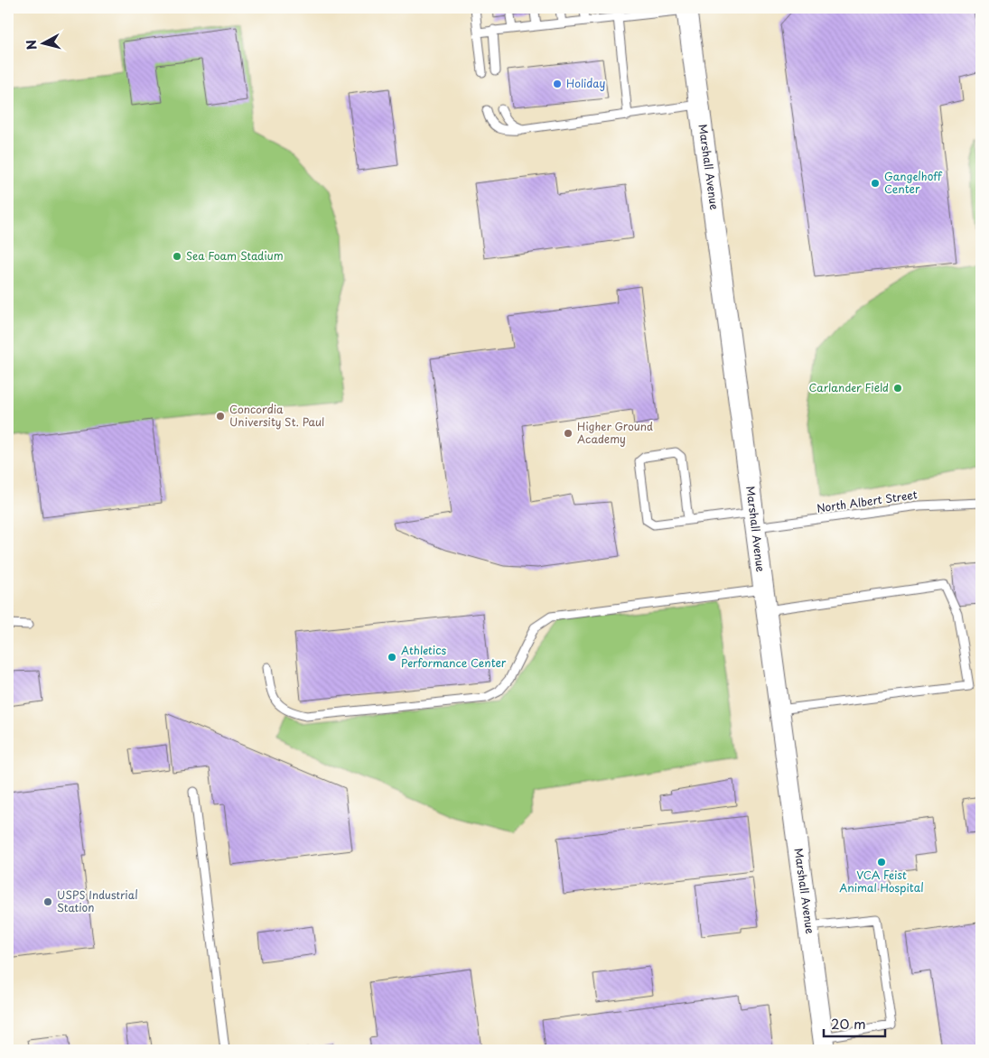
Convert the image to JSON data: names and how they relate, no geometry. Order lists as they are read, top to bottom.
{
  "streets": {
    "street": ["Marshall Avenue"],
    "lane": ["North Albert Street"]
  },
  "crossings": [
    ["Marshall Avenue", "North Albert Street"]
  ],
  "places": [
    "Holiday",
    "Gangelhoff Center",
    "Sea Foam Stadium",
    "Carlander Field",
    "Concordia University St. Paul",
    "Higher Ground Academy",
    "Athletics Performance Center",
    "VCA Feist Animal Hospital",
    "USPS Industrial Station"
  ],
  "scale_bar": "20 m",
  "north": "left"
}
